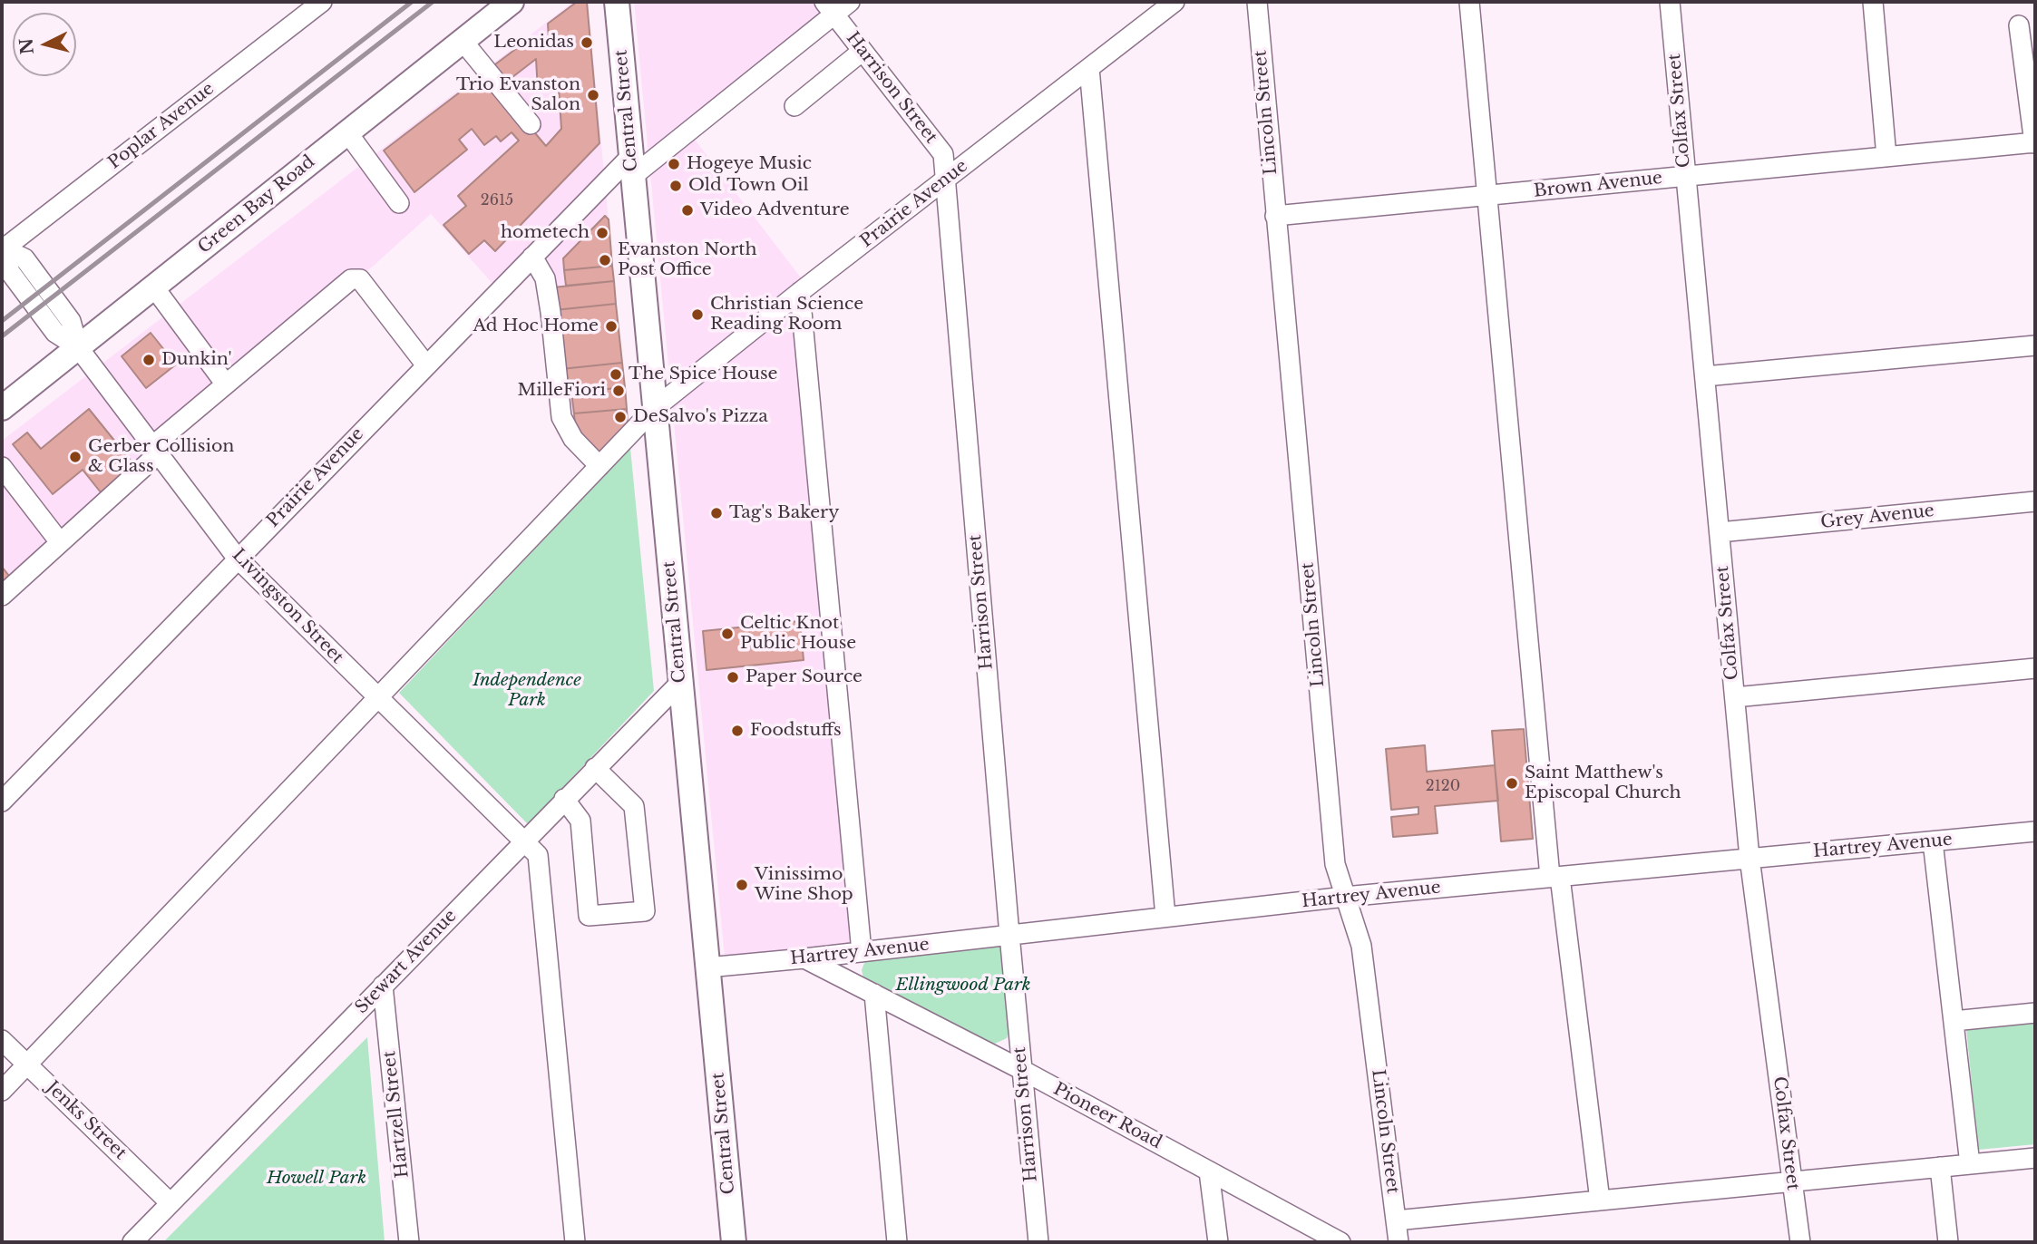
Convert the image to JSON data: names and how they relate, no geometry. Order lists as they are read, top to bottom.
{
  "streets": {
    "main road": ["Central Street", "Green Bay Road"],
    "street": [
      "Harrison Street",
      "Colfax Street",
      "Lincoln Street",
      "Poplar Avenue",
      "Brown Avenue",
      "Prairie Avenue",
      "Grey Avenue",
      "Livingston Street",
      "Hartrey Avenue",
      "Stewart Avenue",
      "Hartzell Street",
      "Pioneer Road",
      "Jenks Street"
    ]
  },
  "crossings": [
    ["Harrison Street", "Prairie Avenue"],
    ["Harrison Street", "Hartrey Avenue"],
    ["Harrison Street", "Pioneer Road"],
    ["Central Street", "Prairie Avenue"],
    ["Central Street", "Hartrey Avenue"],
    ["Central Street", "Stewart Avenue"],
    ["Colfax Street", "Brown Avenue"],
    ["Colfax Street", "Grey Avenue"],
    ["Colfax Street", "Hartrey Avenue"],
    ["Lincoln Street", "Brown Avenue"],
    ["Lincoln Street", "Hartrey Avenue"],
    ["Poplar Avenue", "Livingston Street"],
    ["Prairie Avenue", "Livingston Street"],
    ["Prairie Avenue", "Jenks Street"],
    ["Green Bay Road", "Livingston Street"],
    ["Livingston Street", "Stewart Avenue"],
    ["Hartrey Avenue", "Pioneer Road"],
    ["Stewart Avenue", "Hartzell Street"],
    ["Stewart Avenue", "Jenks Street"]
  ],
  "parks": ["Independence Park", "Ellingwood Park", "Howell Park"],
  "places": [
    "Leonidas",
    "Trio Evanston Salon",
    "Hogeye Music",
    "Old Town Oil",
    "Video Adventure",
    "hometech",
    "Evanston North Post Office",
    "Christian Science Reading Room",
    "Ad Hoc Home",
    "Dunkin'",
    "The Spice House",
    "MilleFiori",
    "DeSalvo's Pizza",
    "Gerber Collision & Glass",
    "Tag's Bakery",
    "Celtic Knot Public House",
    "Paper Source",
    "Foodstuffs",
    "Saint Matthew's Episcopal Church",
    "Vinissimo Wine Shop"
  ],
  "house_numbers": ["2615", "2120"],
  "north": "left"
}
